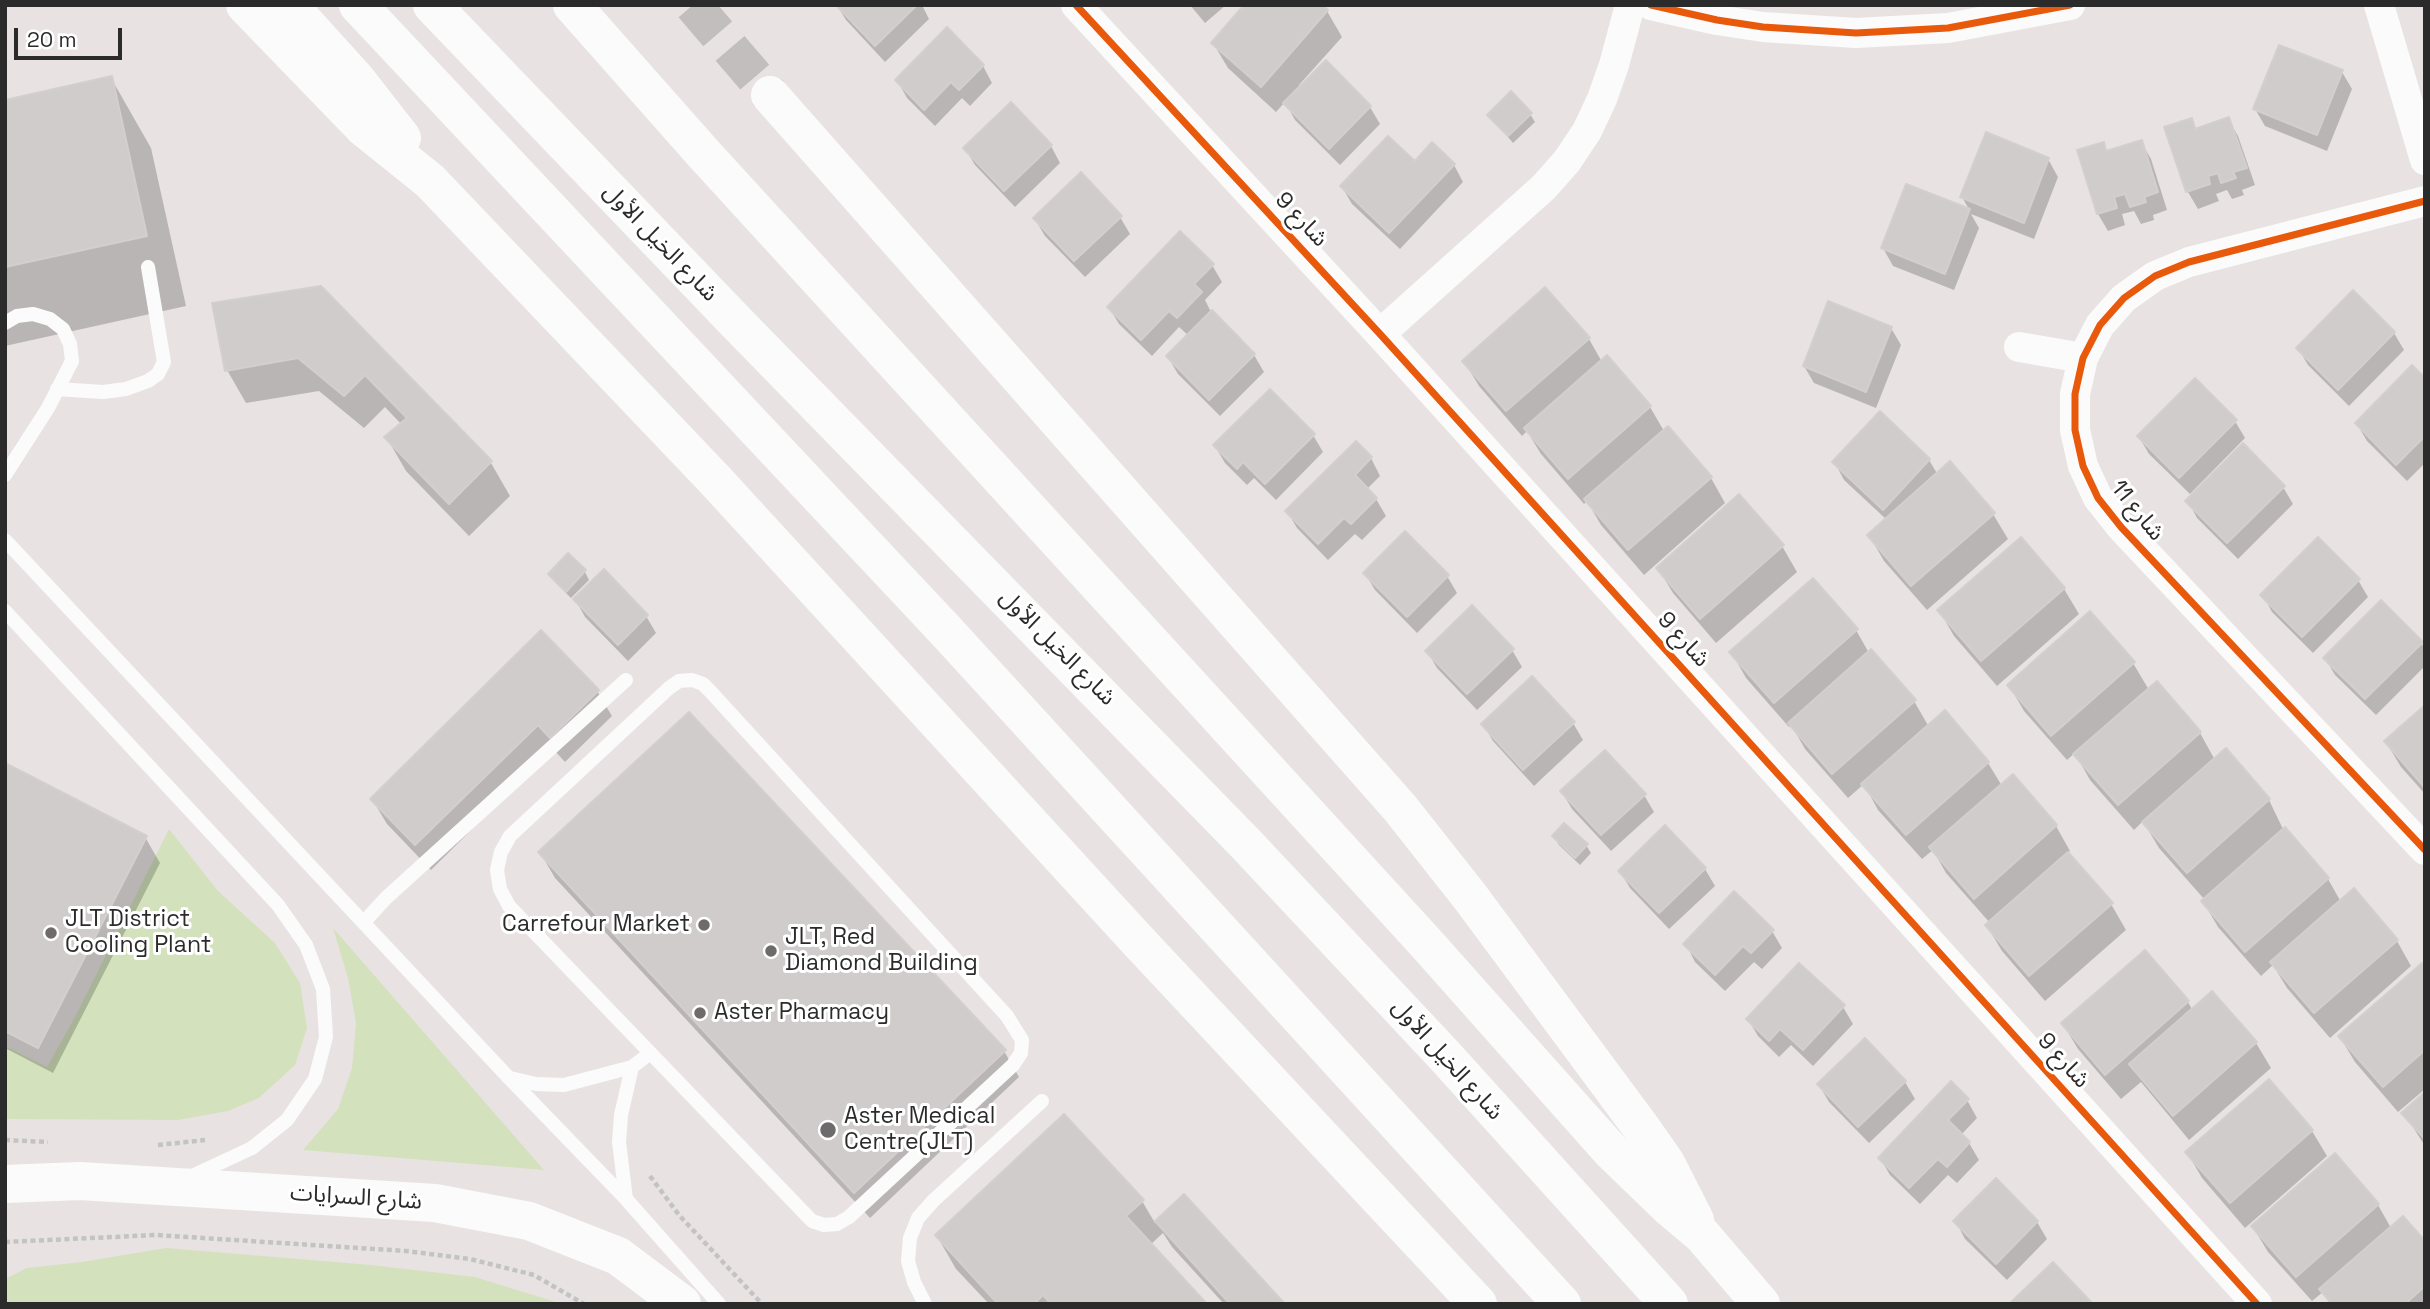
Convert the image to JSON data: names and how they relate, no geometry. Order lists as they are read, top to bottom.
{
  "streets": {
    "main road": ["شارع الخيل الأول", "شارع السرايات"],
    "street": ["شارع 9", "شارع 11"]
  },
  "places": [
    "Carrefour Market",
    "JLT District Cooling Plant",
    "JLT, Red Diamond Building",
    "Aster Pharmacy",
    "Aster Medical Centre(JLT)"
  ],
  "scale_bar": "20 m"
}
